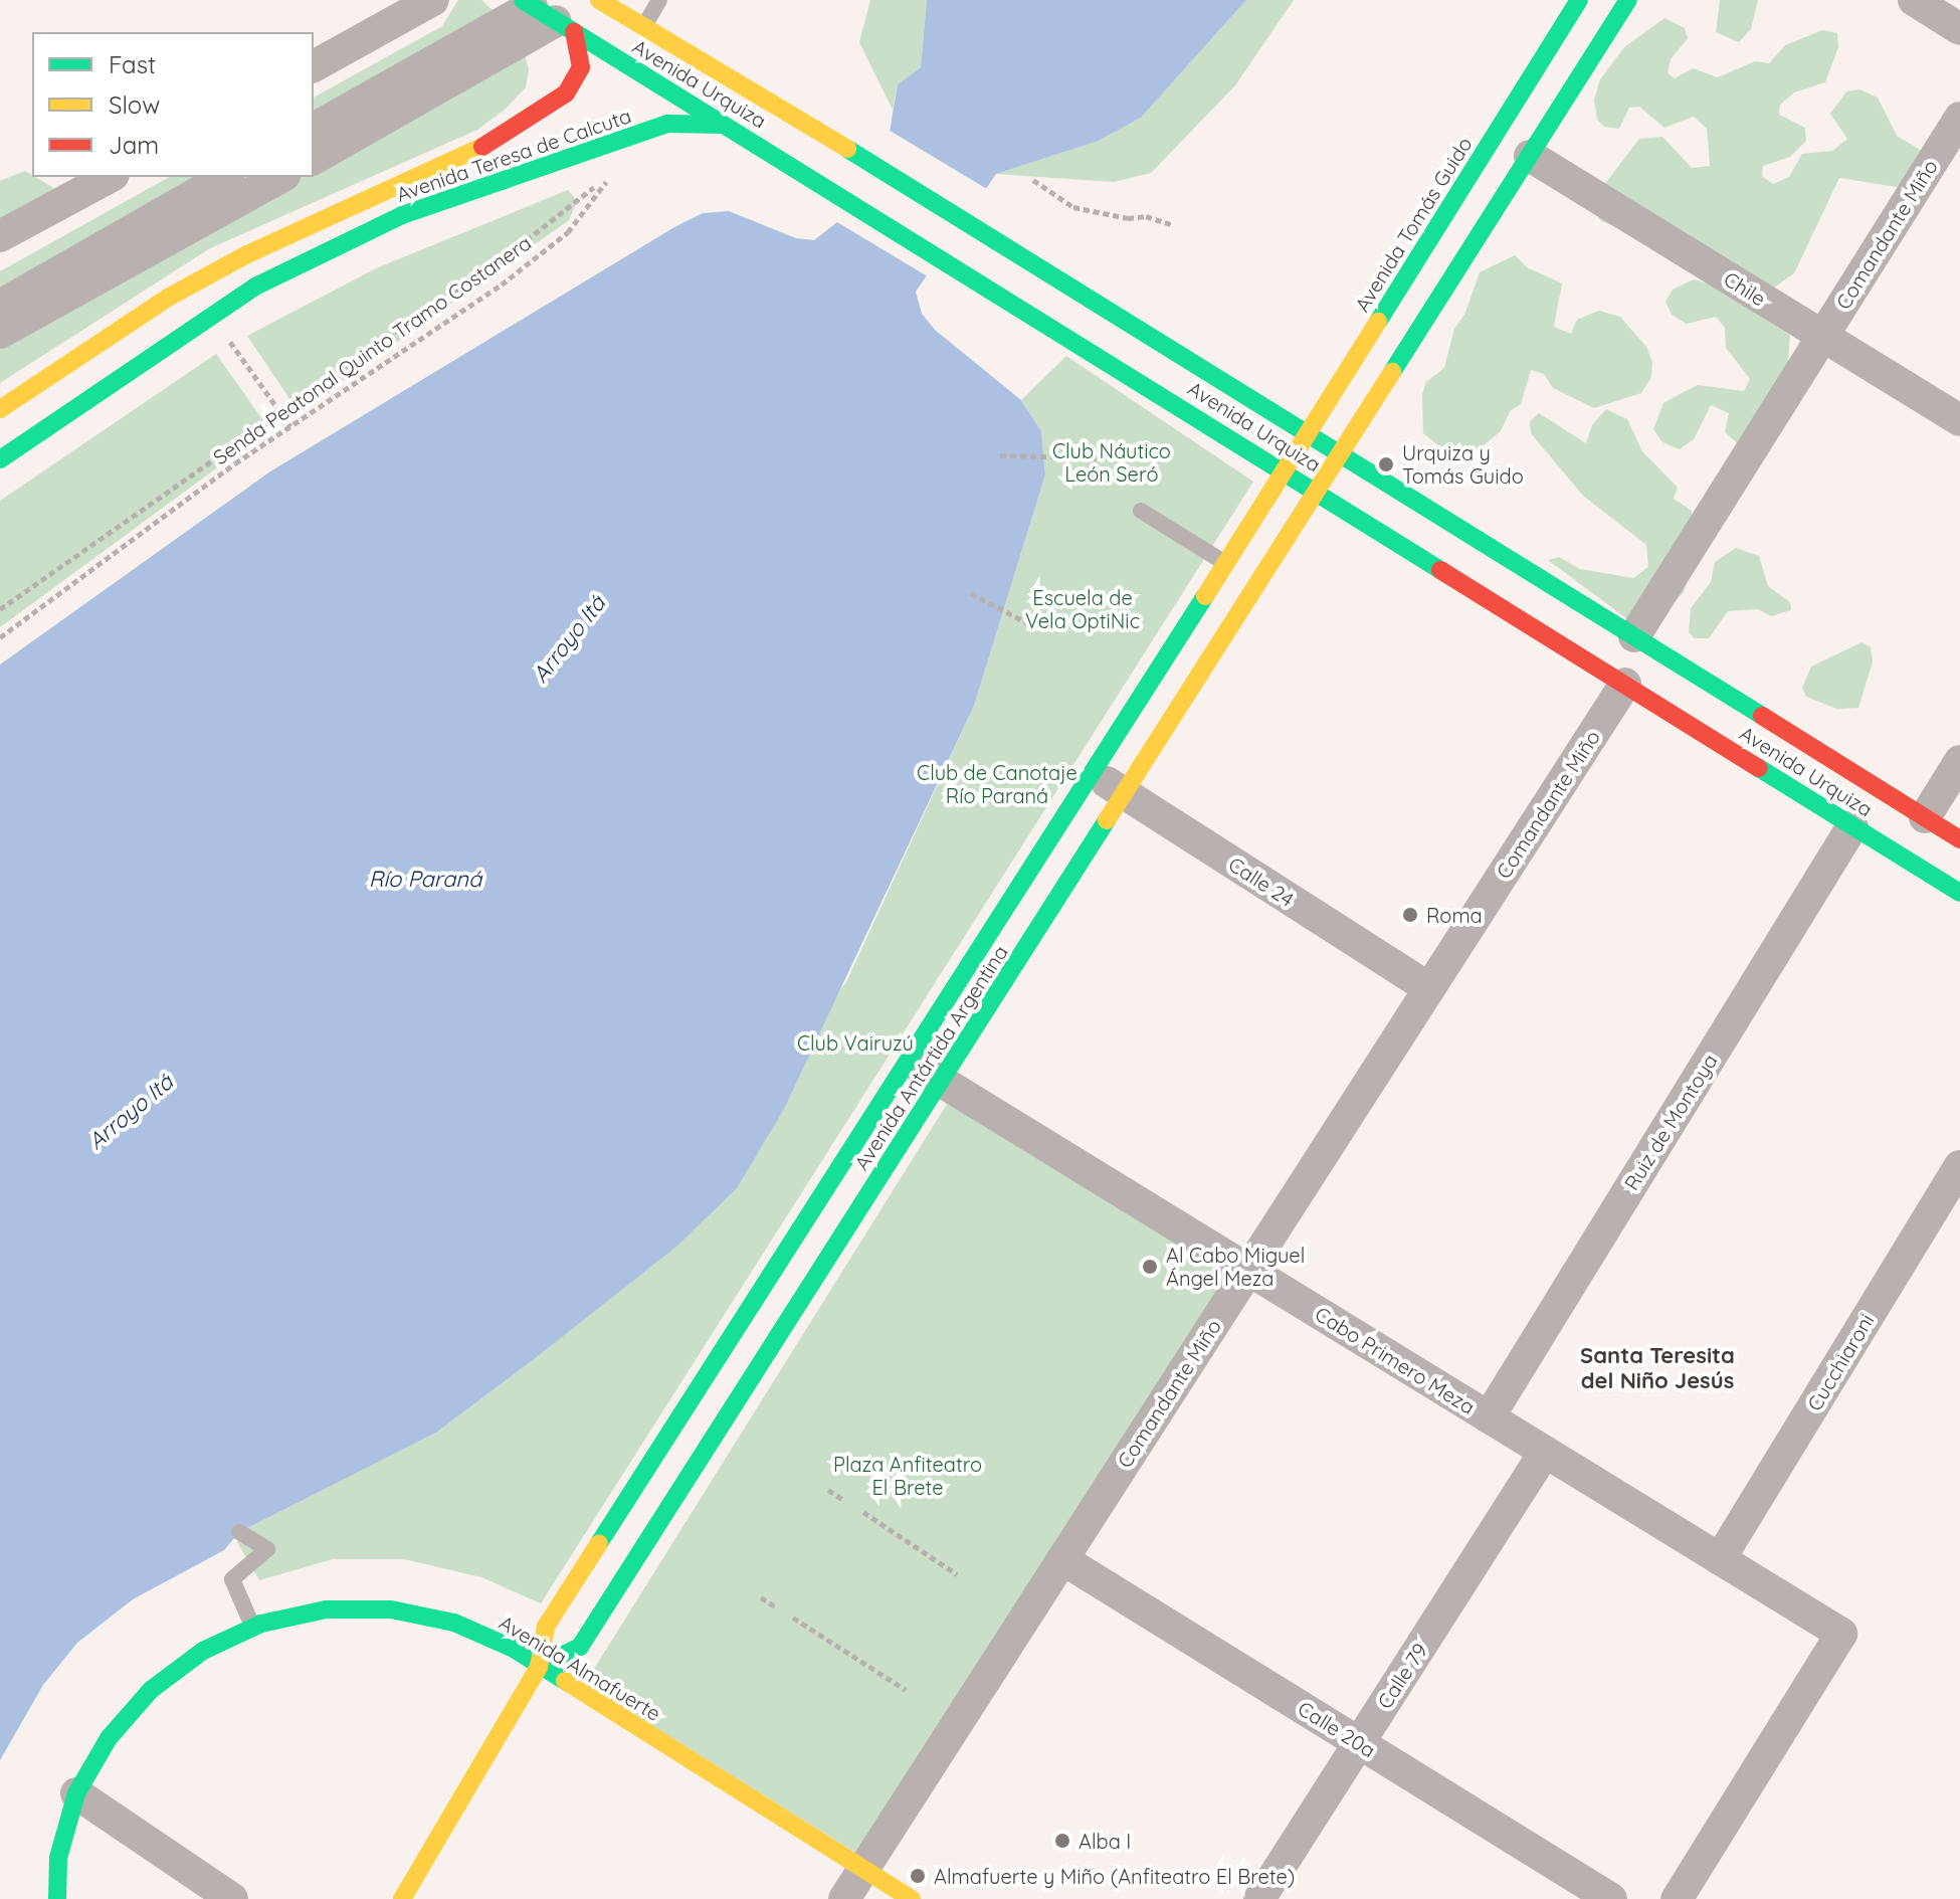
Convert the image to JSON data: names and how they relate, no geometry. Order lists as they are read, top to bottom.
{
  "streets": {
    "main road": [
      "Avenida Urquiza",
      "Avenida Teresa de Calcuta",
      "Avenida Tomás Guido",
      "Avenida Antártida Argentina",
      "Avenida Almafuerte"
    ],
    "street": [
      "Comandante Miño",
      "Chile",
      "Calle 24",
      "Ruiz de Montoya",
      "Cabo Primero Meza",
      "Cucchiaroni",
      "Calle 79",
      "Calle 20a"
    ],
    "path": ["Senda Peatonal Quinto Tramo Costanera"]
  },
  "crossings": [
    ["Avenida Urquiza", "Avenida Teresa de Calcuta"],
    ["Avenida Urquiza", "Avenida Tomás Guido"],
    ["Avenida Urquiza", "Comandante Miño"],
    ["Avenida Urquiza", "Avenida Antártida Argentina"],
    ["Avenida Urquiza", "Ruiz de Montoya"],
    ["Avenida Tomás Guido", "Avenida Antártida Argentina"],
    ["Comandante Miño", "Chile"],
    ["Comandante Miño", "Calle 24"],
    ["Comandante Miño", "Cabo Primero Meza"],
    ["Comandante Miño", "Avenida Almafuerte"],
    ["Comandante Miño", "Calle 20a"],
    ["Calle 24", "Avenida Antártida Argentina"],
    ["Avenida Antártida Argentina", "Cabo Primero Meza"],
    ["Avenida Antártida Argentina", "Avenida Almafuerte"],
    ["Ruiz de Montoya", "Cabo Primero Meza"],
    ["Cabo Primero Meza", "Cucchiaroni"],
    ["Cabo Primero Meza", "Calle 79"],
    ["Calle 79", "Calle 20a"]
  ],
  "districts": ["Santa Teresita del Niño Jesús"],
  "water": ["Arroyo Itá", "Río Paraná"],
  "parks": [
    "Club Náutico León Seró",
    "Escuela de Vela OptiNic",
    "Club de Canotaje Río Paraná",
    "Club Vairuzú",
    "Plaza Anfiteatro El Brete"
  ],
  "places": [
    "Urquiza y Tomás Guido",
    "Roma",
    "Al Cabo Miguel Ángel Meza",
    "Alba I",
    "Almafuerte y Miño (Anfiteatro El Brete)"
  ],
  "legend": ["Fast", "Slow", "Jam"]
}
